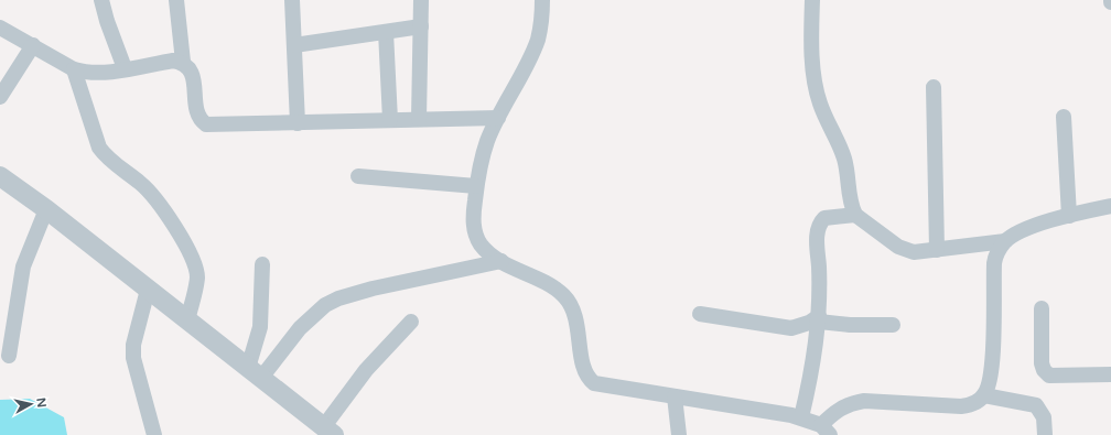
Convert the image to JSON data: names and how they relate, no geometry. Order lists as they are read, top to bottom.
{
  "north": "right"
}
